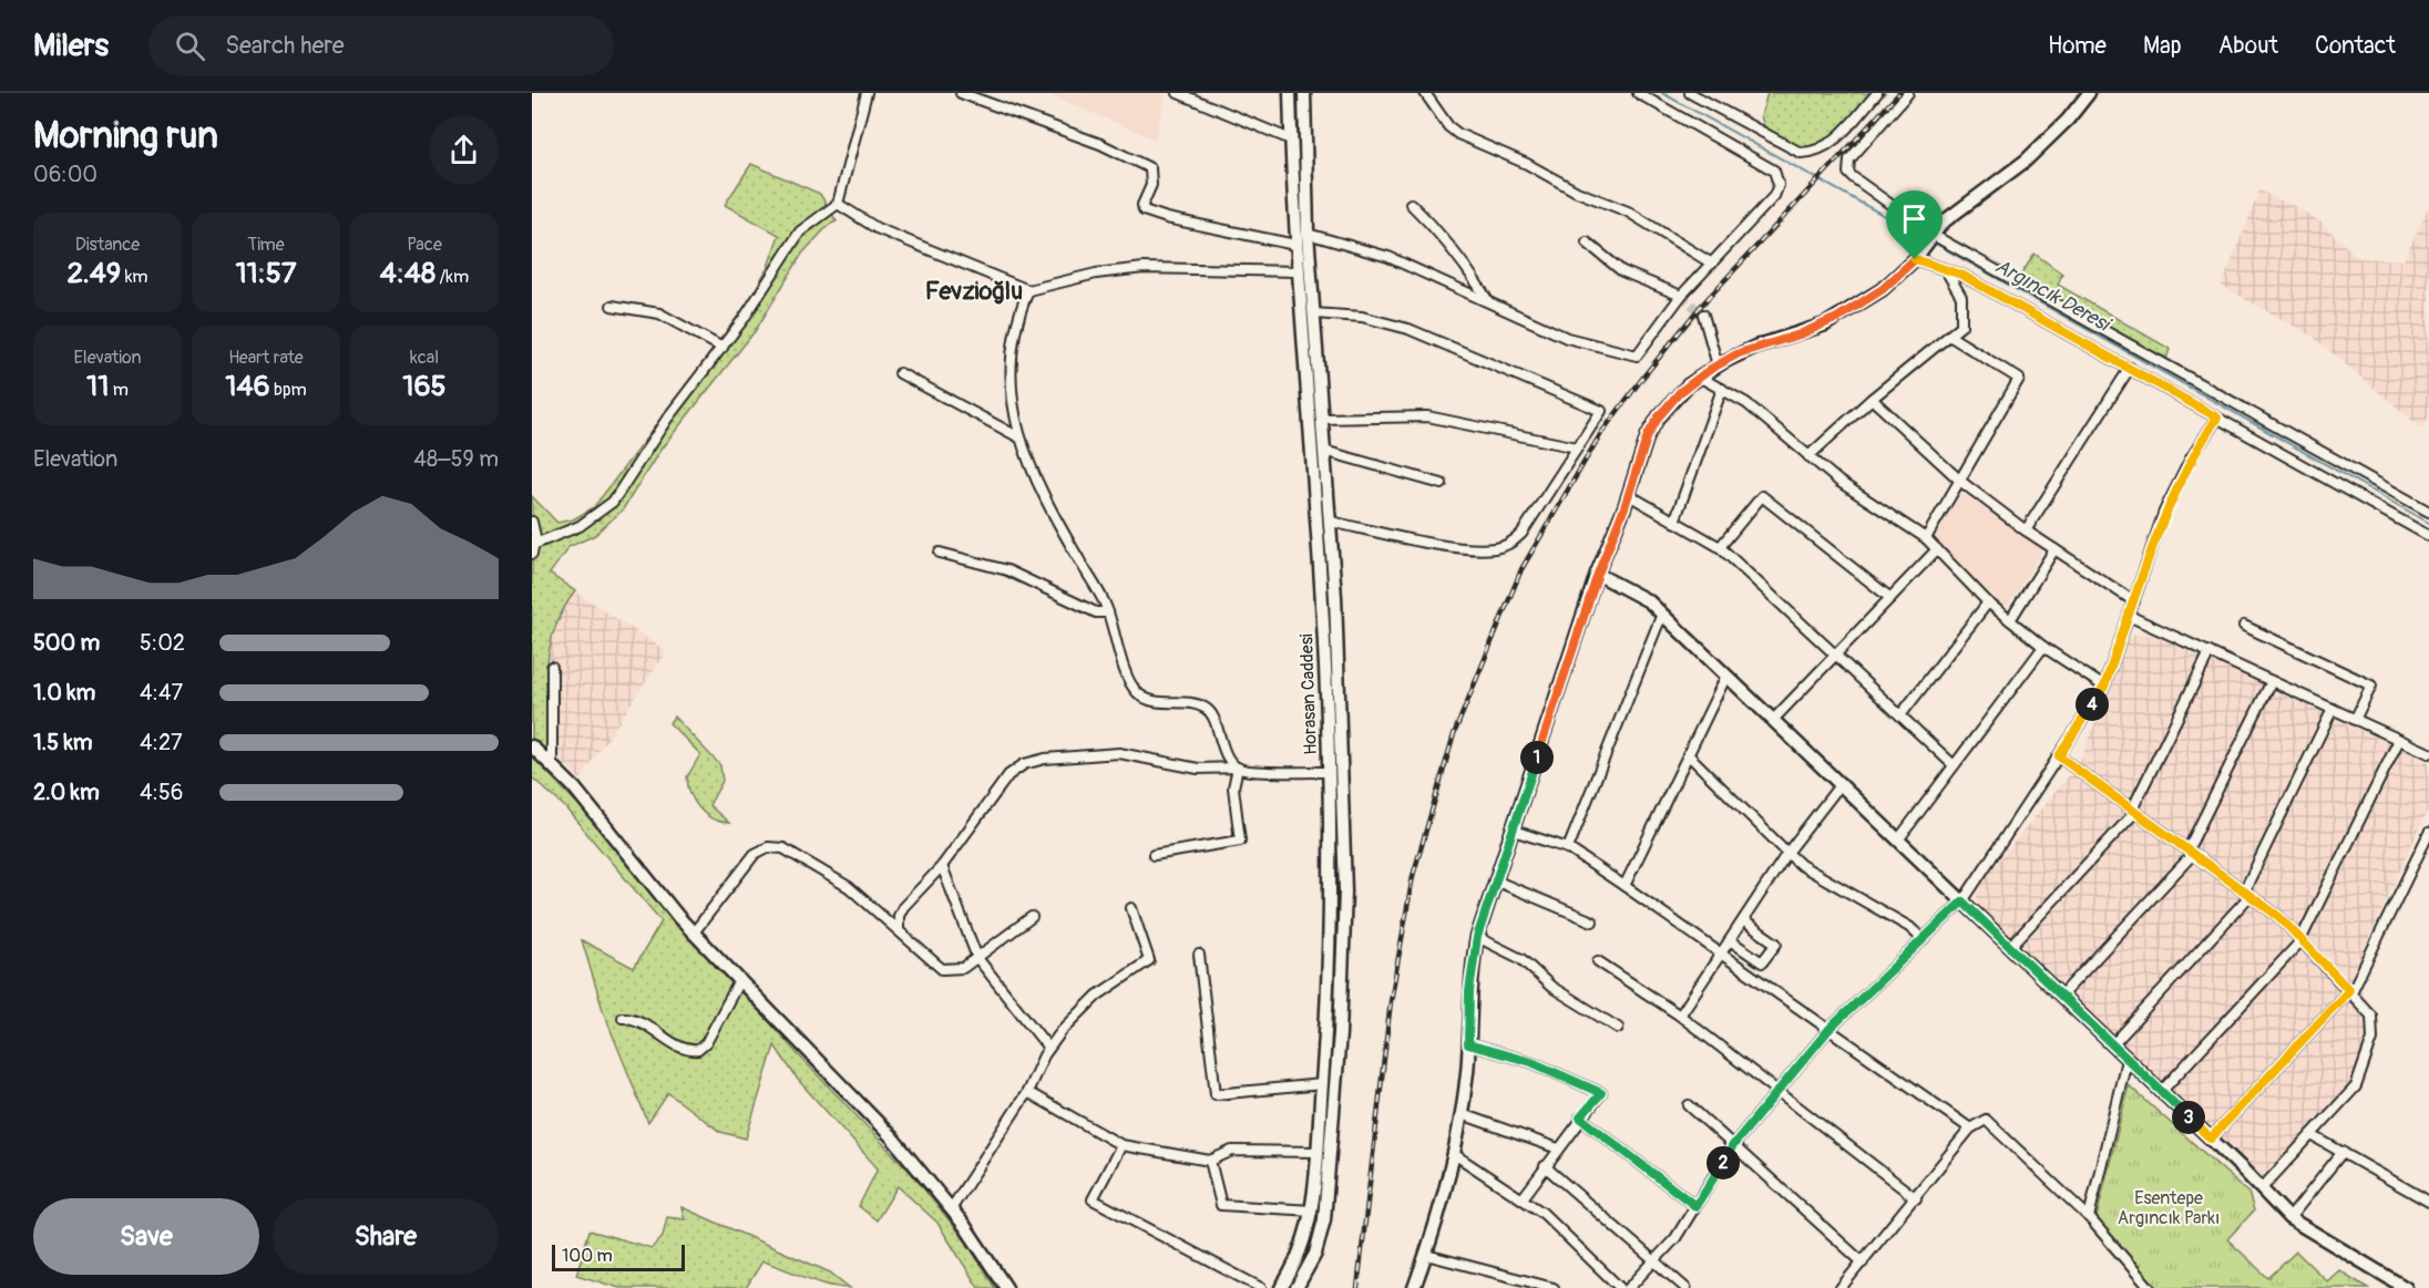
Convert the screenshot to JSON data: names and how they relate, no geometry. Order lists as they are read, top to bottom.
{
  "streets": {
    "street": ["Horasan Caddesi"]
  },
  "districts": ["Fevzioğlu"],
  "water": ["Argıncık Deresi"],
  "parks": ["Esentepe Argıncık Parkı"],
  "scale_bar": "100 m",
  "page": {
    "header": "Milers",
    "search": "Search here",
    "nav": [
      "Home",
      "Map",
      "About",
      "Contact"
    ],
    "heading": ["Morning run", "06:00"],
    "stats": [
      ["Distance", "2.49 km"],
      ["Time", "11:57"],
      ["Pace", "4:48 /km"],
      ["Elevation", "11 m"],
      ["Heart rate", "146 bpm"],
      ["kcal", "165"]
    ],
    "chart": ["Elevation", "48–59 m"],
    "list": [
      {
        "name": "500 m",
        "note": "5:02"
      },
      {
        "name": "1.0 km",
        "note": "4:47"
      },
      {
        "name": "1.5 km",
        "note": "4:27"
      },
      {
        "name": "2.0 km",
        "note": "4:56"
      }
    ],
    "pins": [
      "4",
      "1",
      "3",
      "2"
    ],
    "buttons": ["Save", "Share"],
    "scale": "100 m"
  }
}
